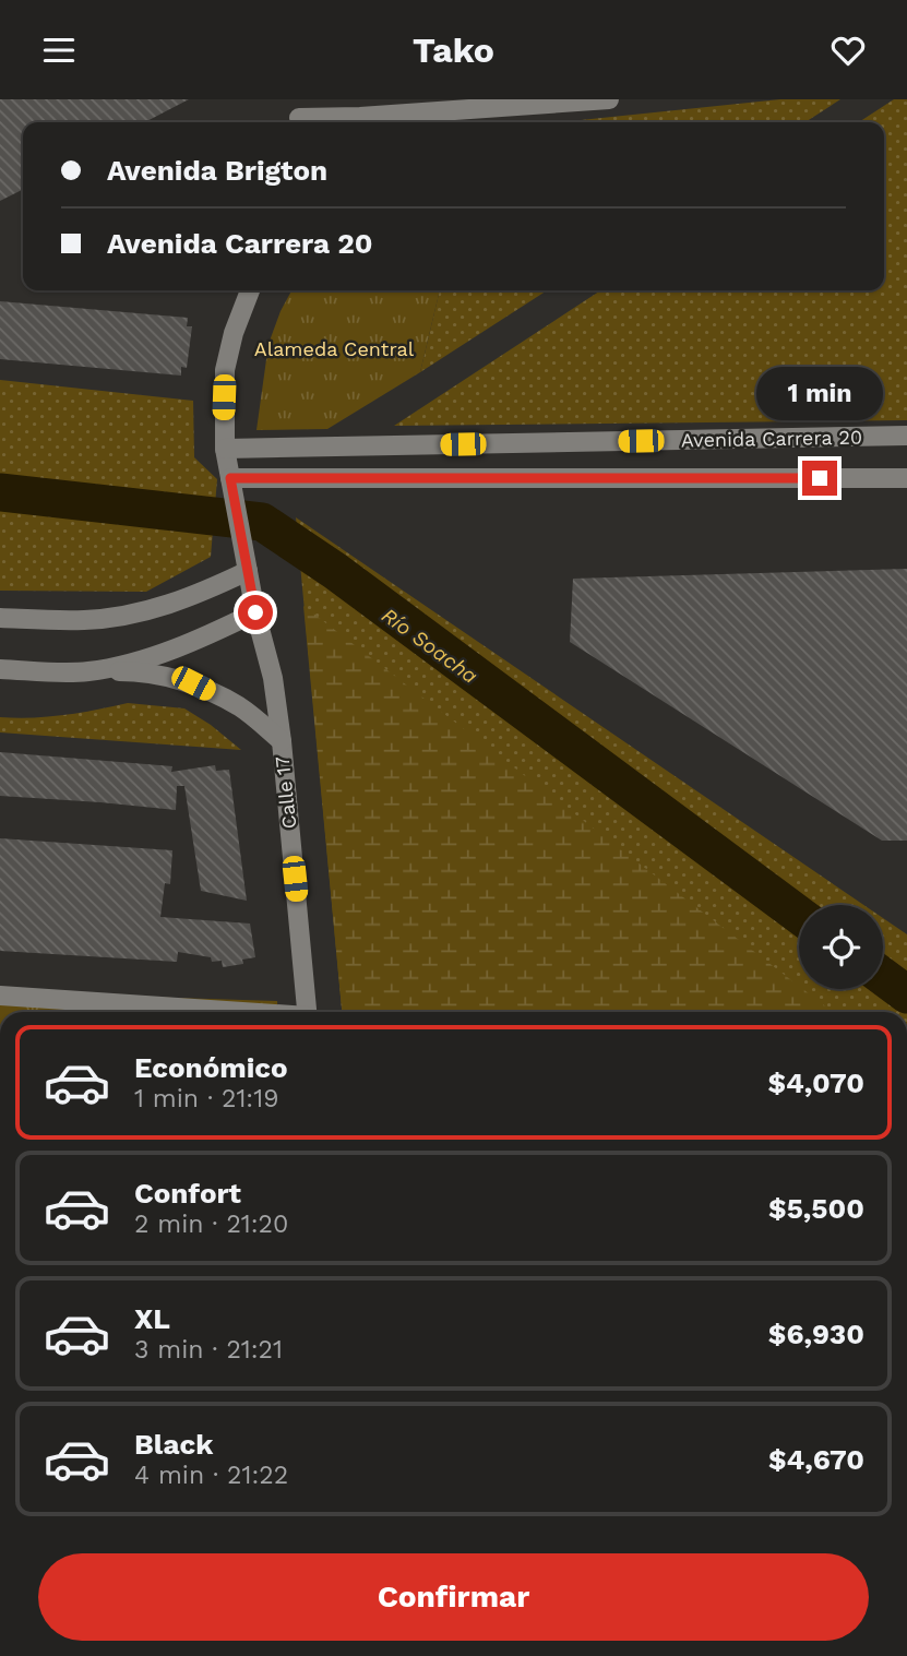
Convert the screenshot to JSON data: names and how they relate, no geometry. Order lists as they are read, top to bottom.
{
  "streets": {
    "street": ["Avenida Carrera 20", "Calle 17"]
  },
  "crossings": [
    ["Avenida Carrera 20", "Calle 17"]
  ],
  "water": ["Río Soacha"],
  "parks": ["Alameda Central"],
  "page": {
    "header": "Tako",
    "banner": ["Avenida Brigton", "Avenida Carrera 20"],
    "bubble": "1 min",
    "list": [
      {
        "name": "Económico",
        "note": "1 min · 21:19",
        "value": "$4,070"
      },
      {
        "name": "Confort",
        "note": "2 min · 21:20",
        "value": "$5,500"
      },
      {
        "name": "XL",
        "note": "3 min · 21:21",
        "value": "$6,930"
      },
      {
        "name": "Black",
        "note": "4 min · 21:22",
        "value": "$4,670"
      }
    ],
    "buttons": "Confirmar"
  }
}
